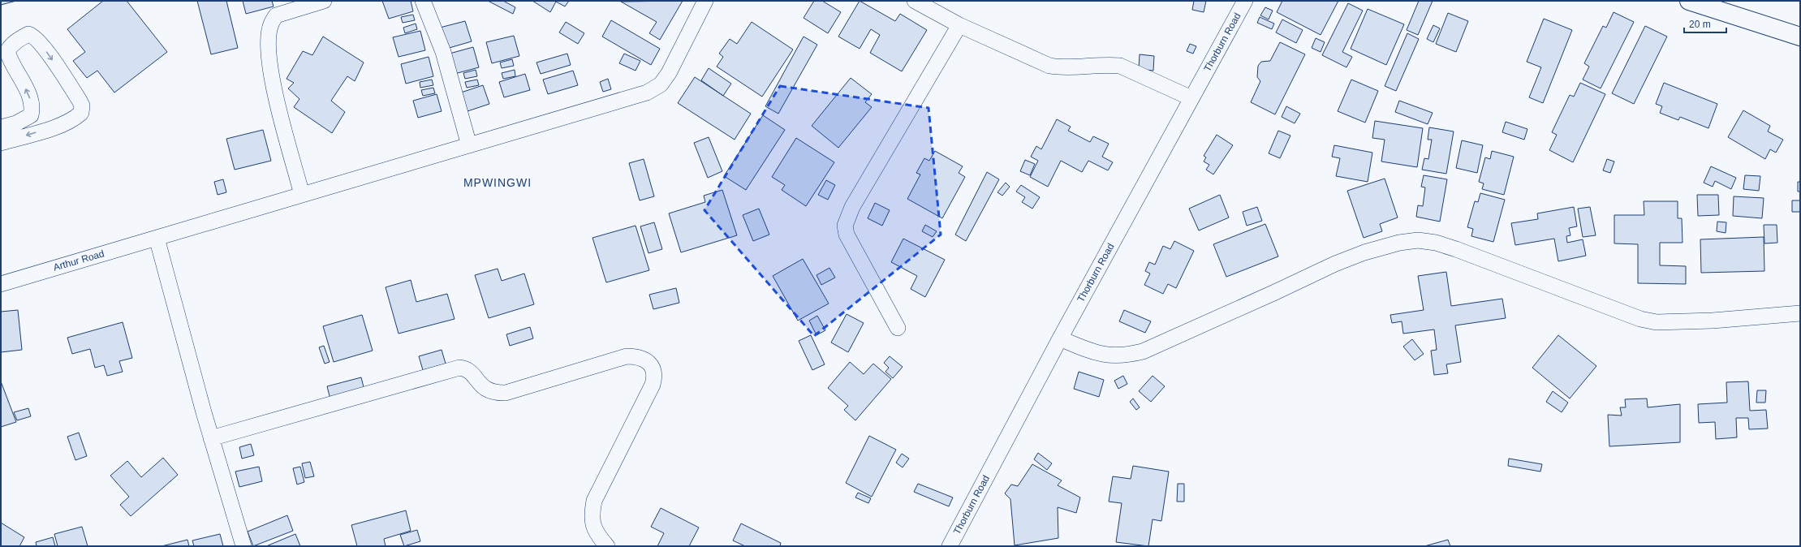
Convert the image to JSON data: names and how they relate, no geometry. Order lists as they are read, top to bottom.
{
  "streets": {
    "street": ["Thorburn Road", "Arthur Road"]
  },
  "districts": ["MPWINGWI"],
  "scale_bar": "20 m"
}
